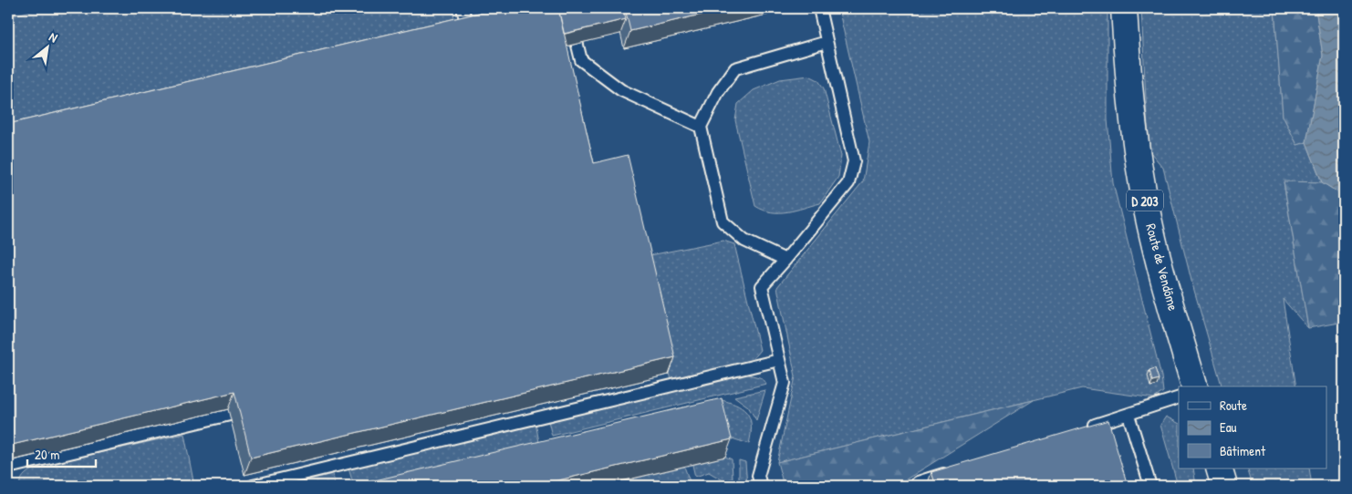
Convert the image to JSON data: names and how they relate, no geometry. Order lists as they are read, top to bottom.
{
  "streets": {
    "main road": ["D 203", "Route de Vendôme"]
  },
  "legend": ["Route", "Eau", "Bâtiment"],
  "scale_bar": "20 m",
  "north": "top right"
}
